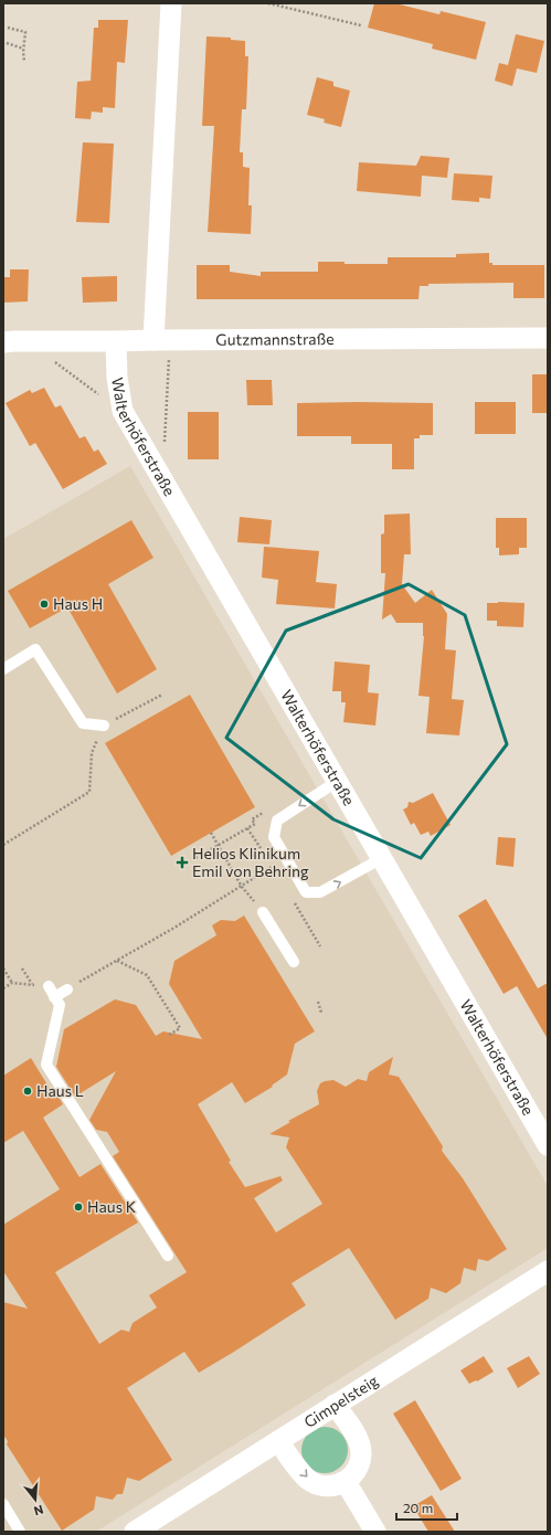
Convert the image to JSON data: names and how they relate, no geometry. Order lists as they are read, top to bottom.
{
  "streets": {
    "street": ["Gutzmannstraße", "Walterhöferstraße", "Gimpelsteig"]
  },
  "crossings": [
    ["Gutzmannstraße", "Walterhöferstraße"]
  ],
  "places": {
    "other": ["Haus H", "Haus L", "Haus K"],
    "health": ["Helios Klinikum Emil von Behring"]
  },
  "scale_bar": "20 m",
  "north": "bottom"
}
